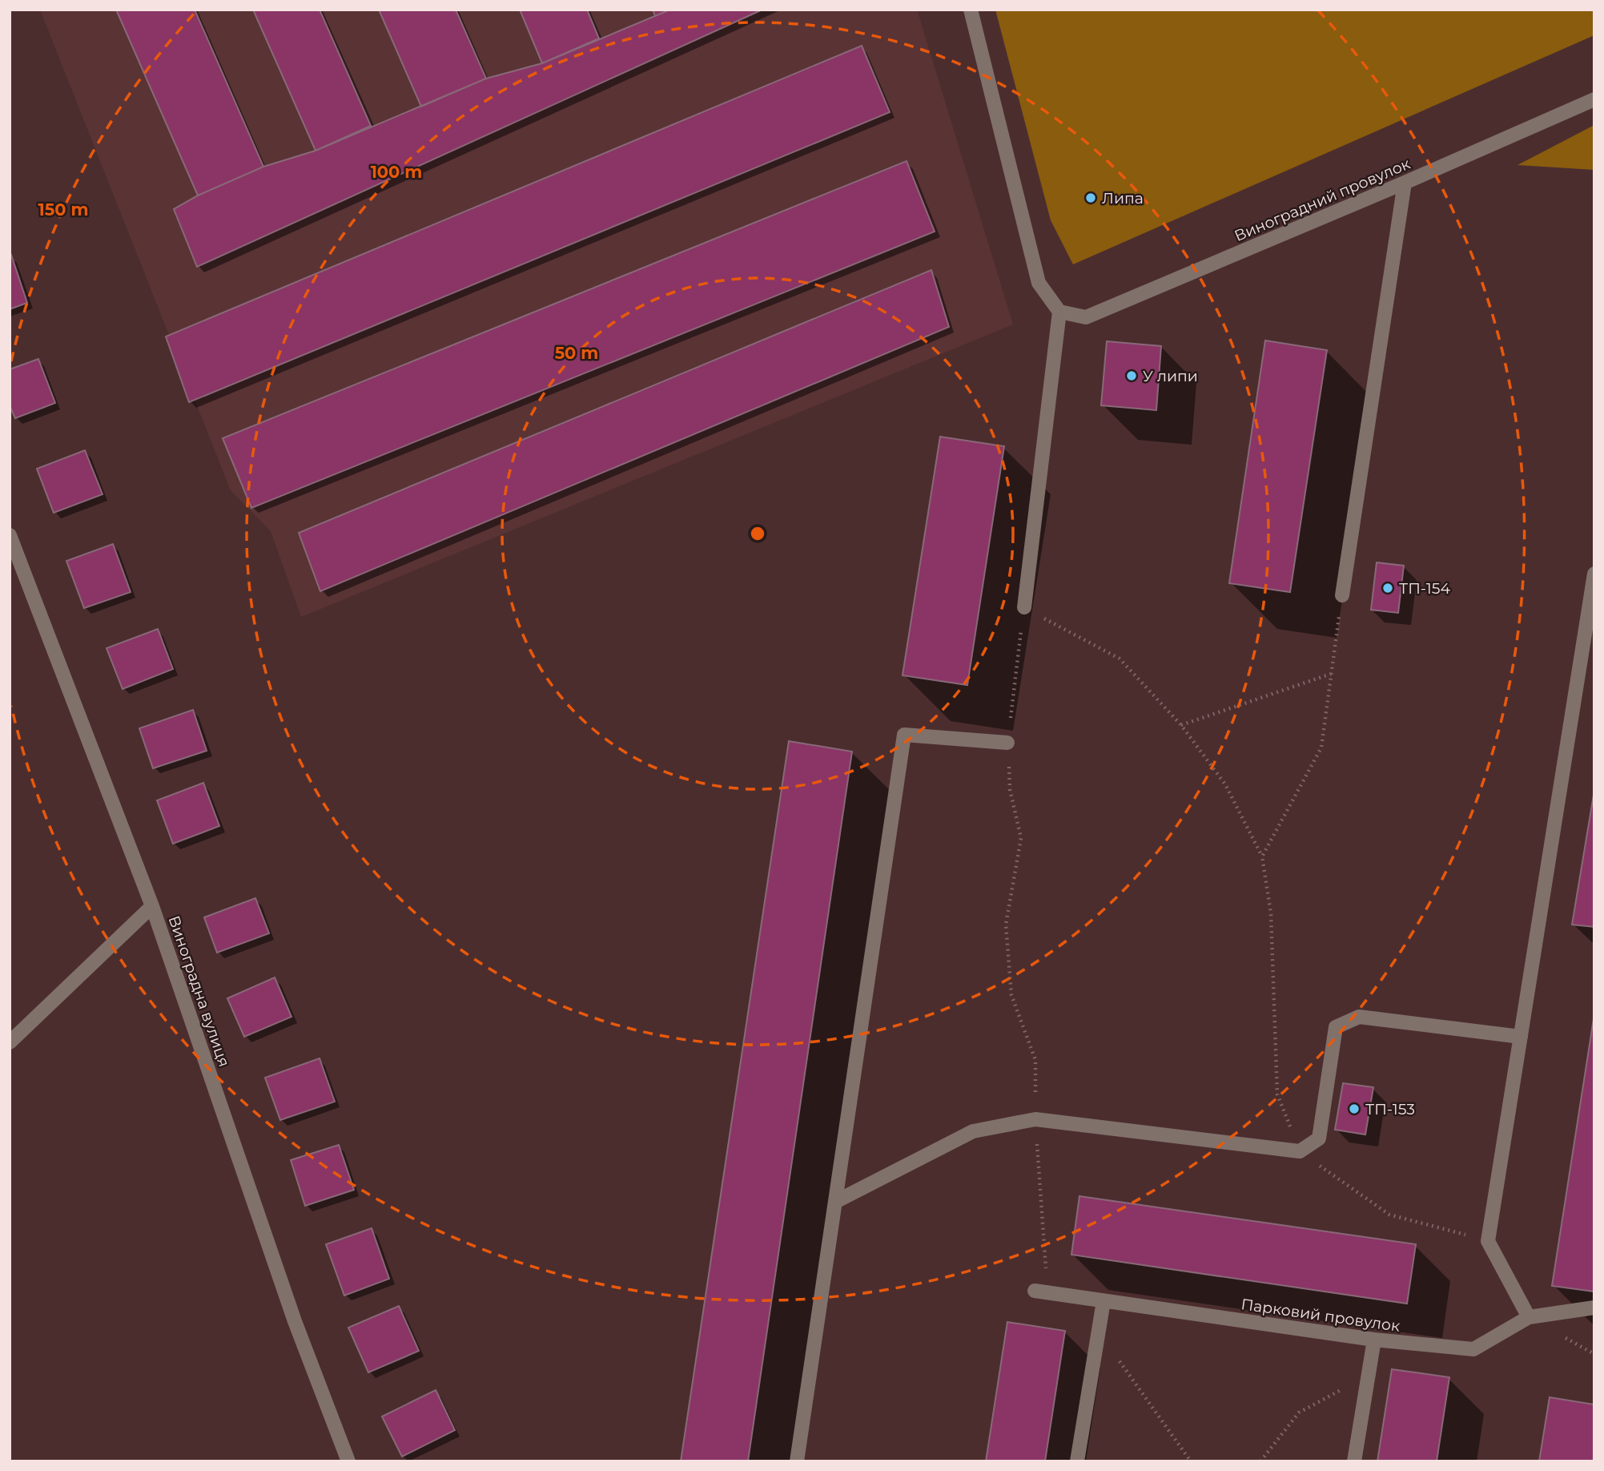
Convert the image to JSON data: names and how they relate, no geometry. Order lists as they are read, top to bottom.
{
  "streets": {
    "street": ["Виноградний провулок", "Виноградна вулиця", "Парковий провулок"]
  },
  "places": [
    "Липа",
    "У липи",
    "ТП-154",
    "ТП-153"
  ],
  "rings": ["100 m", "150 m", "50 m"]
}
